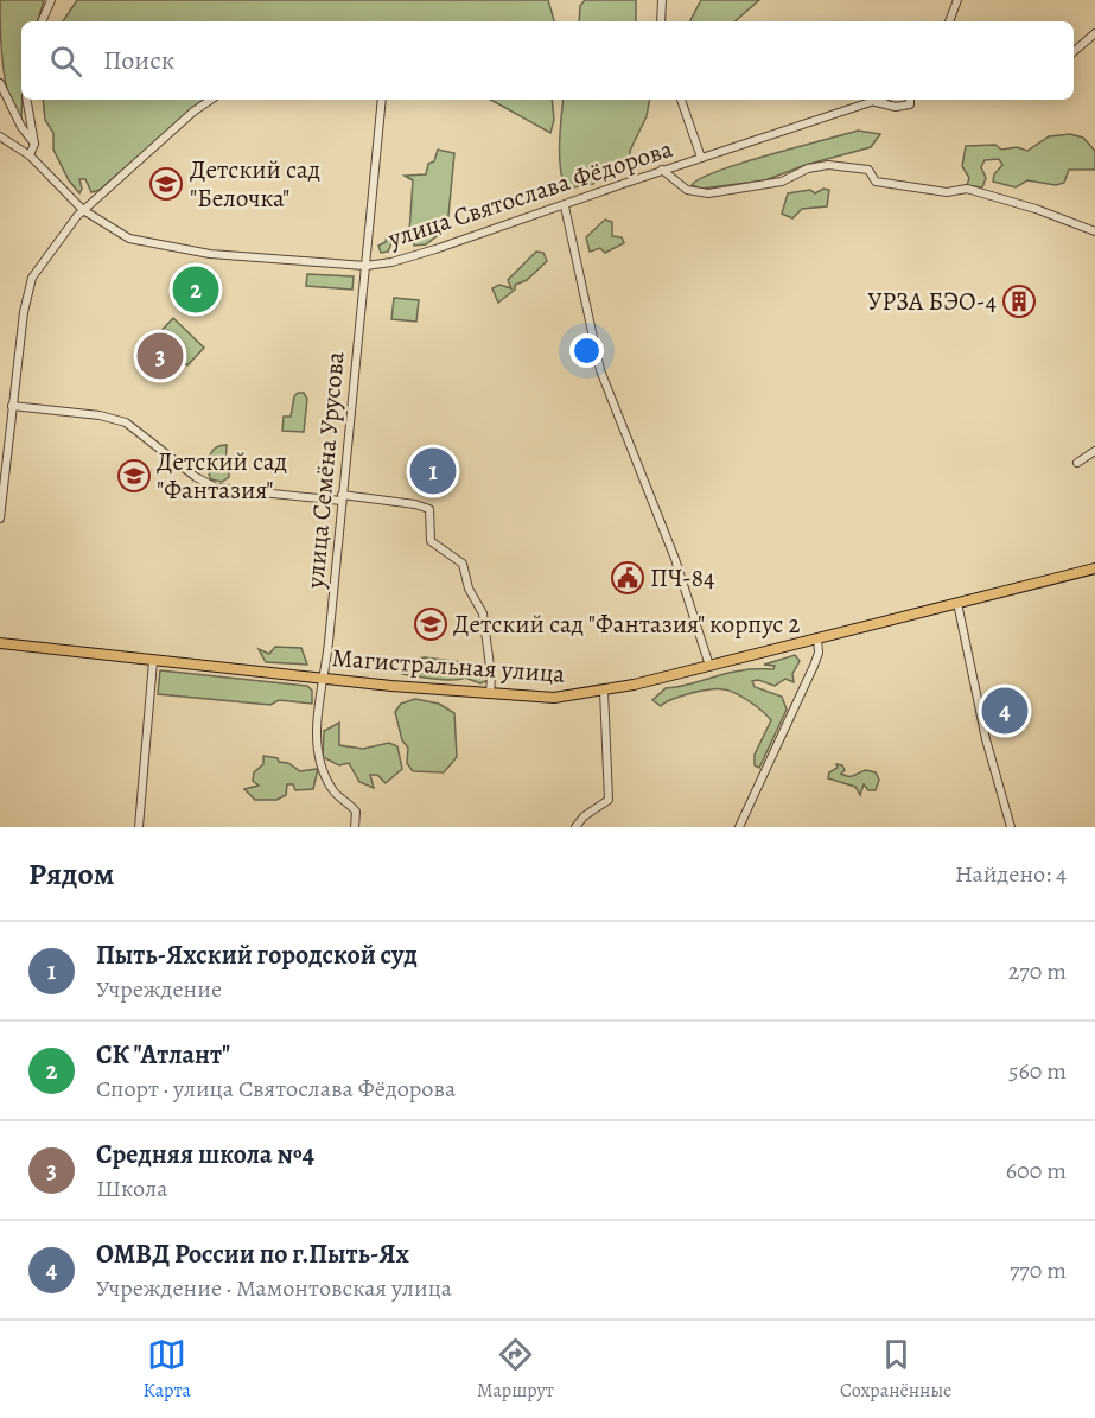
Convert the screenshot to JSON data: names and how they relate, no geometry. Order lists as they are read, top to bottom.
{
  "streets": {
    "main road": ["Магистральная улица"],
    "street": ["улица Святослава Фёдорова", "улица Семёна Урусова"]
  },
  "crossings": [
    ["улица Святослава Фёдорова", "улица Семёна Урусова"],
    ["улица Семёна Урусова", "Магистральная улица"]
  ],
  "places": {
    "school or university": ["Детский сад \"Белочка\"", "Детский сад \"Фантазия\"", "Детский сад \"Фантазия\" корпус 2"],
    "building": ["УРЗА БЭО-4"],
    "public building": ["ПЧ-84"]
  },
  "page": {
    "search": "Поиск",
    "pins": [
      "2",
      "3",
      "1",
      "4"
    ],
    "heading": ["Рядом", "Найдено: 4"],
    "list": [
      {
        "mark": "1",
        "name": "Пыть-Яхский городской суд",
        "note": "Учреждение",
        "value": "270 m"
      },
      {
        "mark": "2",
        "name": "СК \"Атлант\"",
        "note": "Спорт · улица Святослава Фёдорова",
        "value": "560 m"
      },
      {
        "mark": "3",
        "name": "Средняя школа №4",
        "note": "Школа",
        "value": "600 m"
      },
      {
        "mark": "4",
        "name": "ОМВД России по г.Пыть-Ях",
        "note": "Учреждение · Мамонтовская улица",
        "value": "770 m"
      }
    ],
    "nav": ["Карта", "Маршрут", "Сохранённые"]
  }
}
